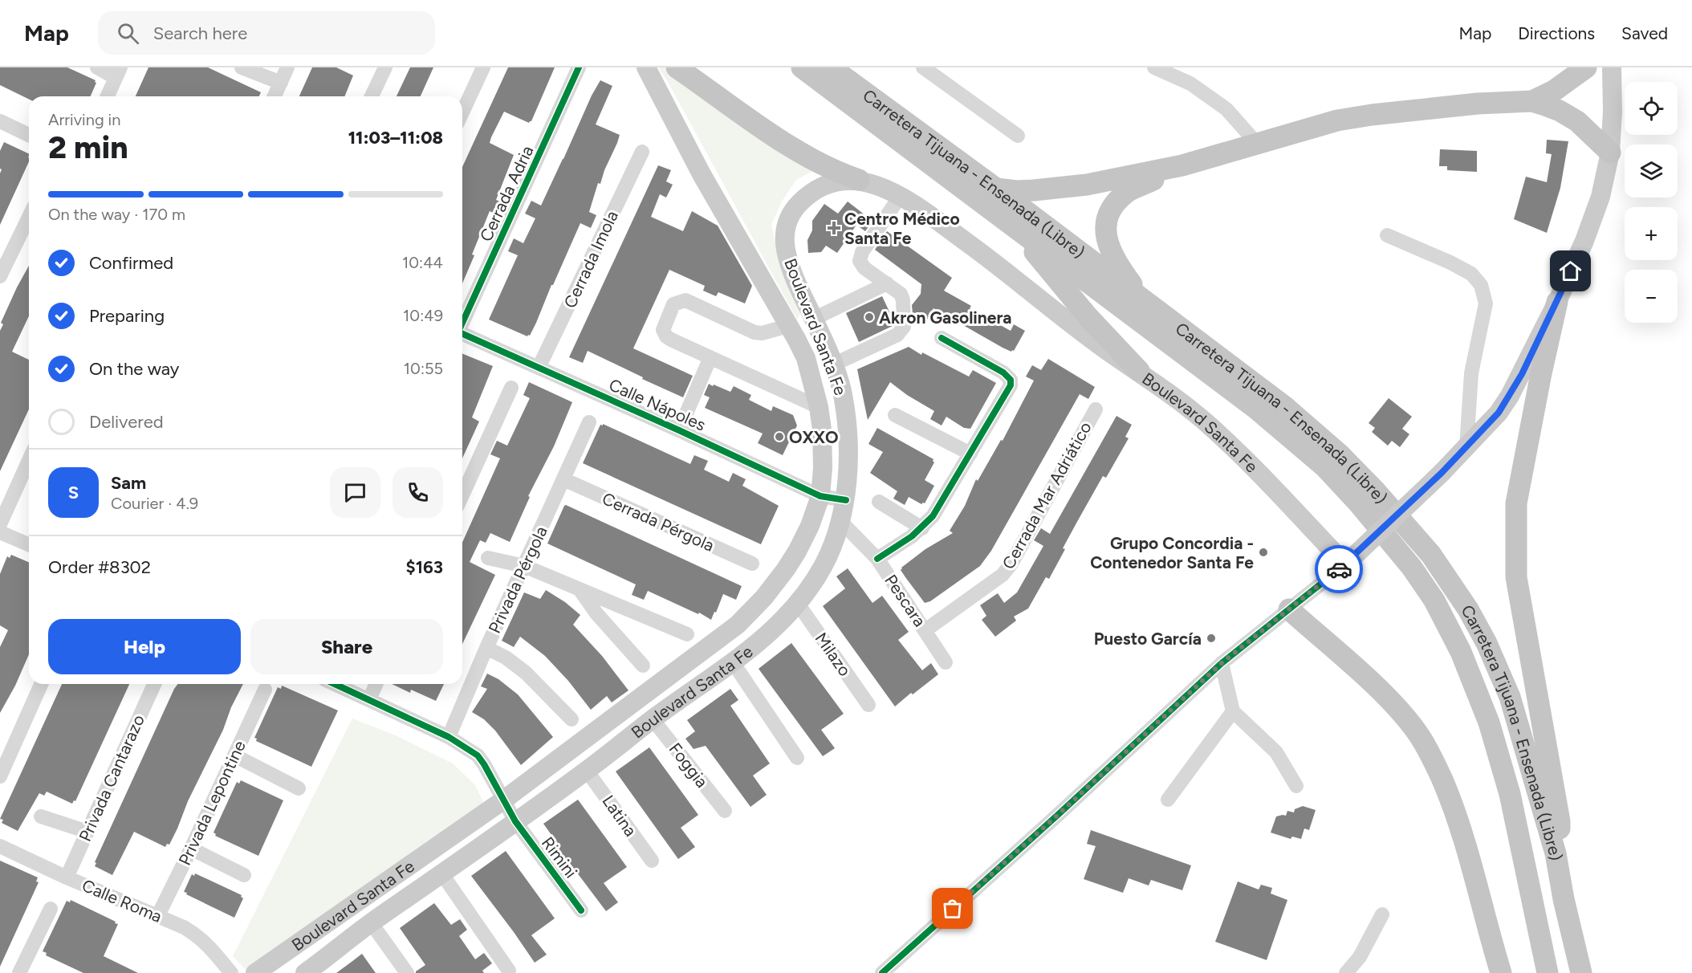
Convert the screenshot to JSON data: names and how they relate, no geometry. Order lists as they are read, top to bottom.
{
  "streets": {
    "highway": ["Carretera Tijuana - Ensenada (Libre)"],
    "main road": ["Boulevard Santa Fe"],
    "street": [
      "Cerrada Adria",
      "Cerrada Imola",
      "Calle Nápoles",
      "Cerrada Mar Adriático",
      "Cerrada Pérgola",
      "Privada Pérgola",
      "Pescara",
      "Milazo",
      "Foggia",
      "Privada Cantarazo",
      "Privada Lepontine",
      "Latina",
      "Rimini",
      "Calle Roma"
    ]
  },
  "crossings": [
    ["Cerrada Imola", "Calle Nápoles"],
    ["Boulevard Santa Fe", "Calle Nápoles"],
    ["Boulevard Santa Fe", "Pescara"],
    ["Boulevard Santa Fe", "Milazo"],
    ["Boulevard Santa Fe", "Foggia"],
    ["Boulevard Santa Fe", "Latina"],
    ["Boulevard Santa Fe", "Rimini"],
    ["Cerrada Mar Adriático", "Pescara"],
    ["Cerrada Pérgola", "Privada Pérgola"],
    ["Privada Pérgola", "Rimini"],
    ["Privada Cantarazo", "Calle Roma"],
    ["Privada Lepontine", "Calle Roma"]
  ],
  "places": {
    "health": ["Centro Médico Santa Fe"],
    "other": [
      "Akron Gasolinera",
      "OXXO",
      "Grupo Concordia - Contenedor Santa Fe",
      "Puesto García"
    ]
  },
  "page": {
    "header": "Map",
    "search": "Search here",
    "nav": ["Map", "Directions", "Saved"],
    "map_buttons": ["+", "−"],
    "heading": ["2 min", "Arriving in", "11:03–11:08"],
    "panel": [
      "Sam",
      "Courier · 4.9",
      "Order #8302",
      "$163"
    ],
    "bar": "On the way · 170 m",
    "list": [
      ["Confirmed", "10:44"],
      ["Preparing", "10:49"],
      ["On the way", "10:55"],
      "Delivered"
    ],
    "round": "S",
    "buttons": ["Help", "Share"]
  }
}
